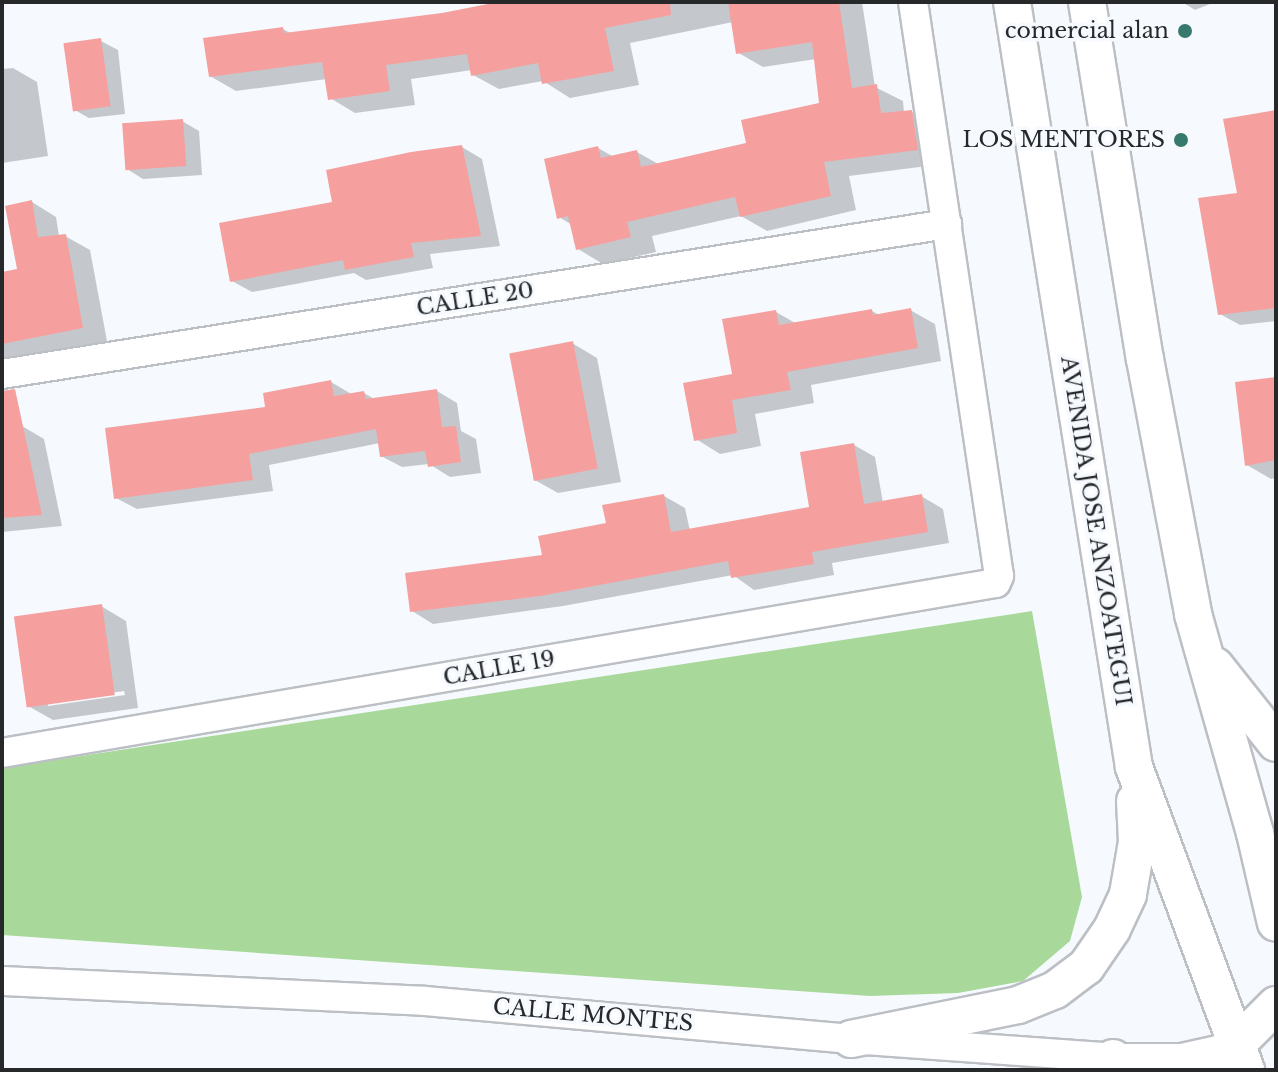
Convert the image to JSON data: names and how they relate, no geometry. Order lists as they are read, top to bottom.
{
  "streets": {
    "street": [
      "CALLE 20",
      "AVENIDA JOSE ANZOATEGUI",
      "CALLE 19",
      "CALLE MONTES"
    ]
  },
  "crossings": [
    ["CALLE 20", "CALLE 19"],
    ["AVENIDA JOSE ANZOATEGUI", "CALLE MONTES"]
  ],
  "places": ["comercial alan", "LOS MENTORES"]
}
